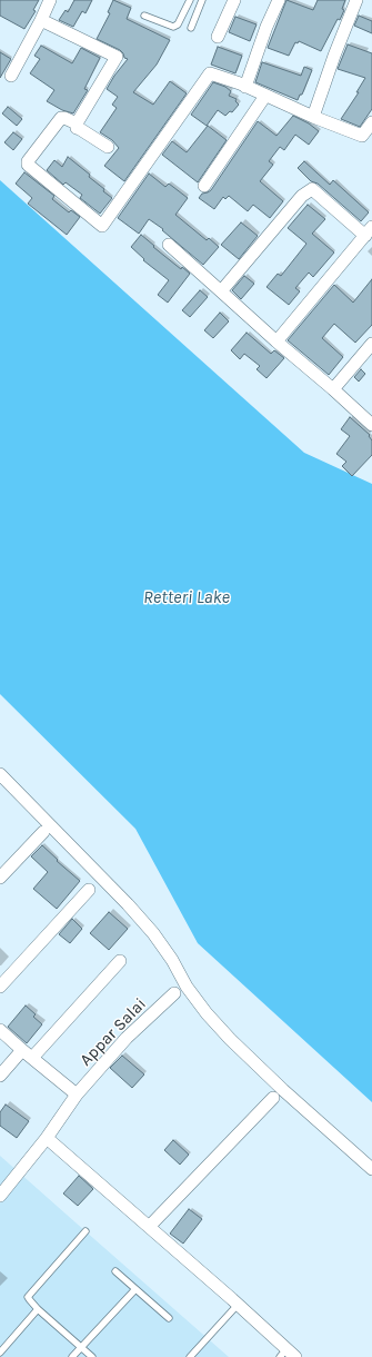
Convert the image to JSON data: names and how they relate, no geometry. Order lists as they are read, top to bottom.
{
  "streets": {
    "street": ["Appar Salai"]
  },
  "water": ["Retteri Lake"]
}
